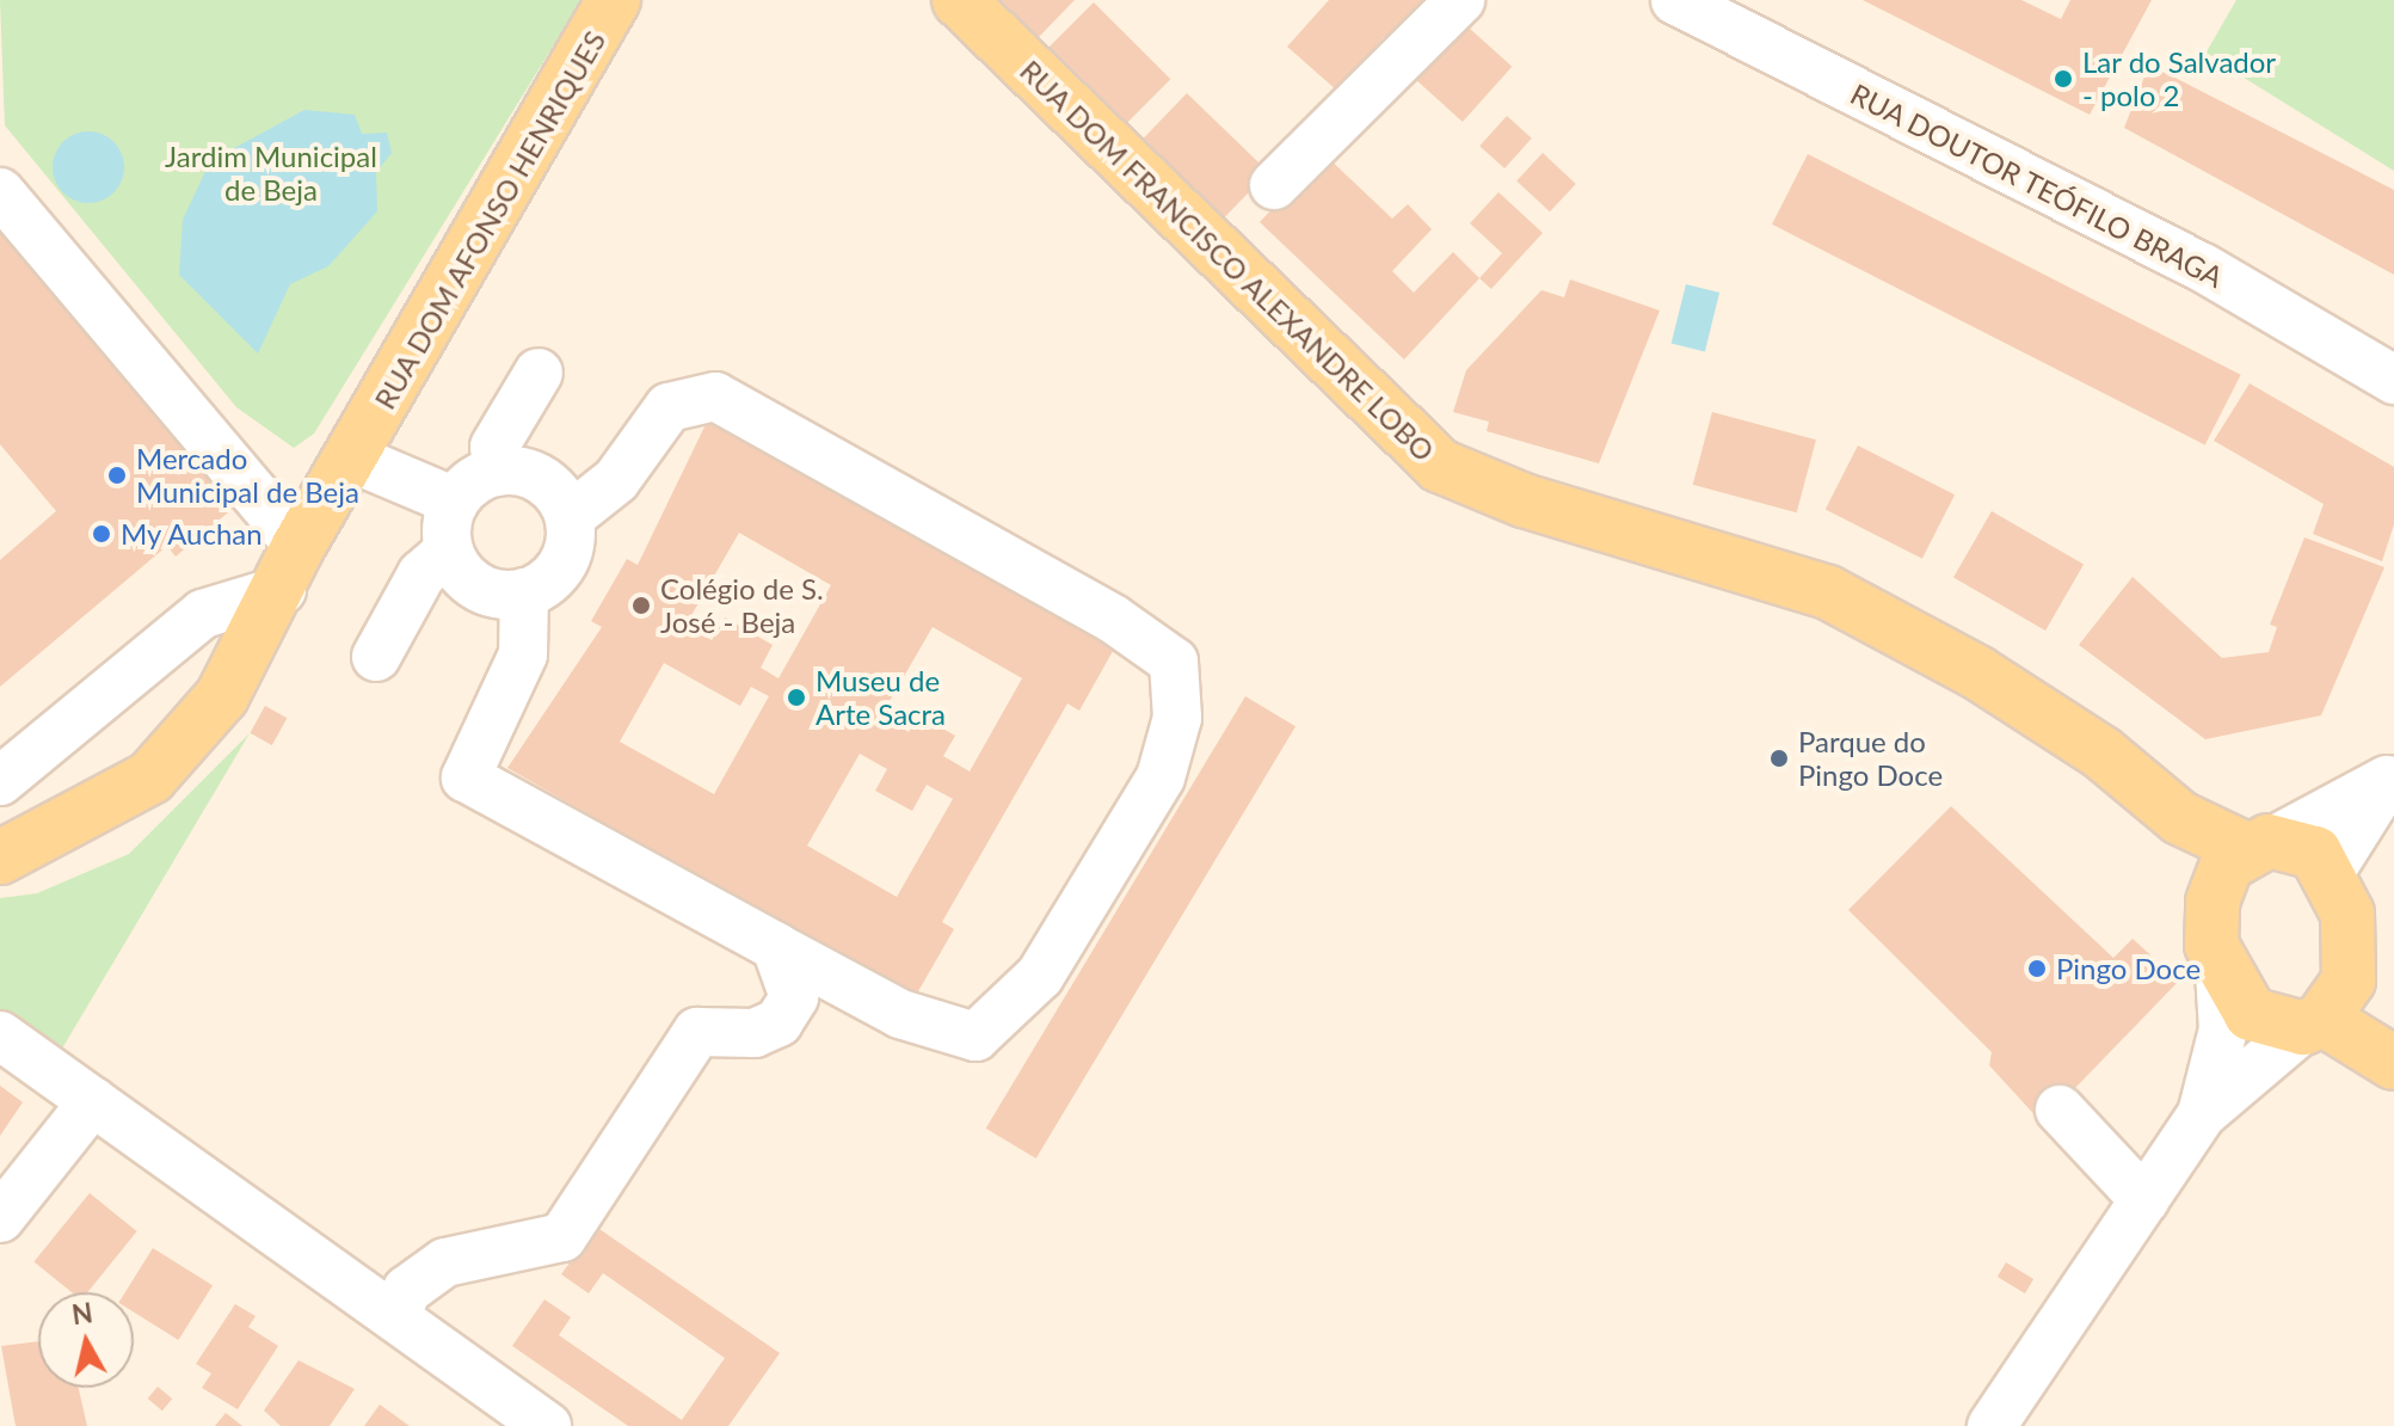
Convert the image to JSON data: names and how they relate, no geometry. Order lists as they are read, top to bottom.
{
  "streets": {
    "main road": ["RUA DOM AFONSO HENRIQUES", "RUA DOM FRANCISCO ALEXANDRE LOBO"],
    "street": ["RUA DOUTOR TEÓFILO BRAGA"]
  },
  "parks": ["Jardim Municipal de Beja"],
  "places": [
    "Lar do Salvador - polo 2",
    "Mercado Municipal de Beja",
    "My Auchan",
    "Colégio de S. José - Beja",
    "Museu de Arte Sacra",
    "Parque do Pingo Doce",
    "Pingo Doce"
  ],
  "north": "top"
}
